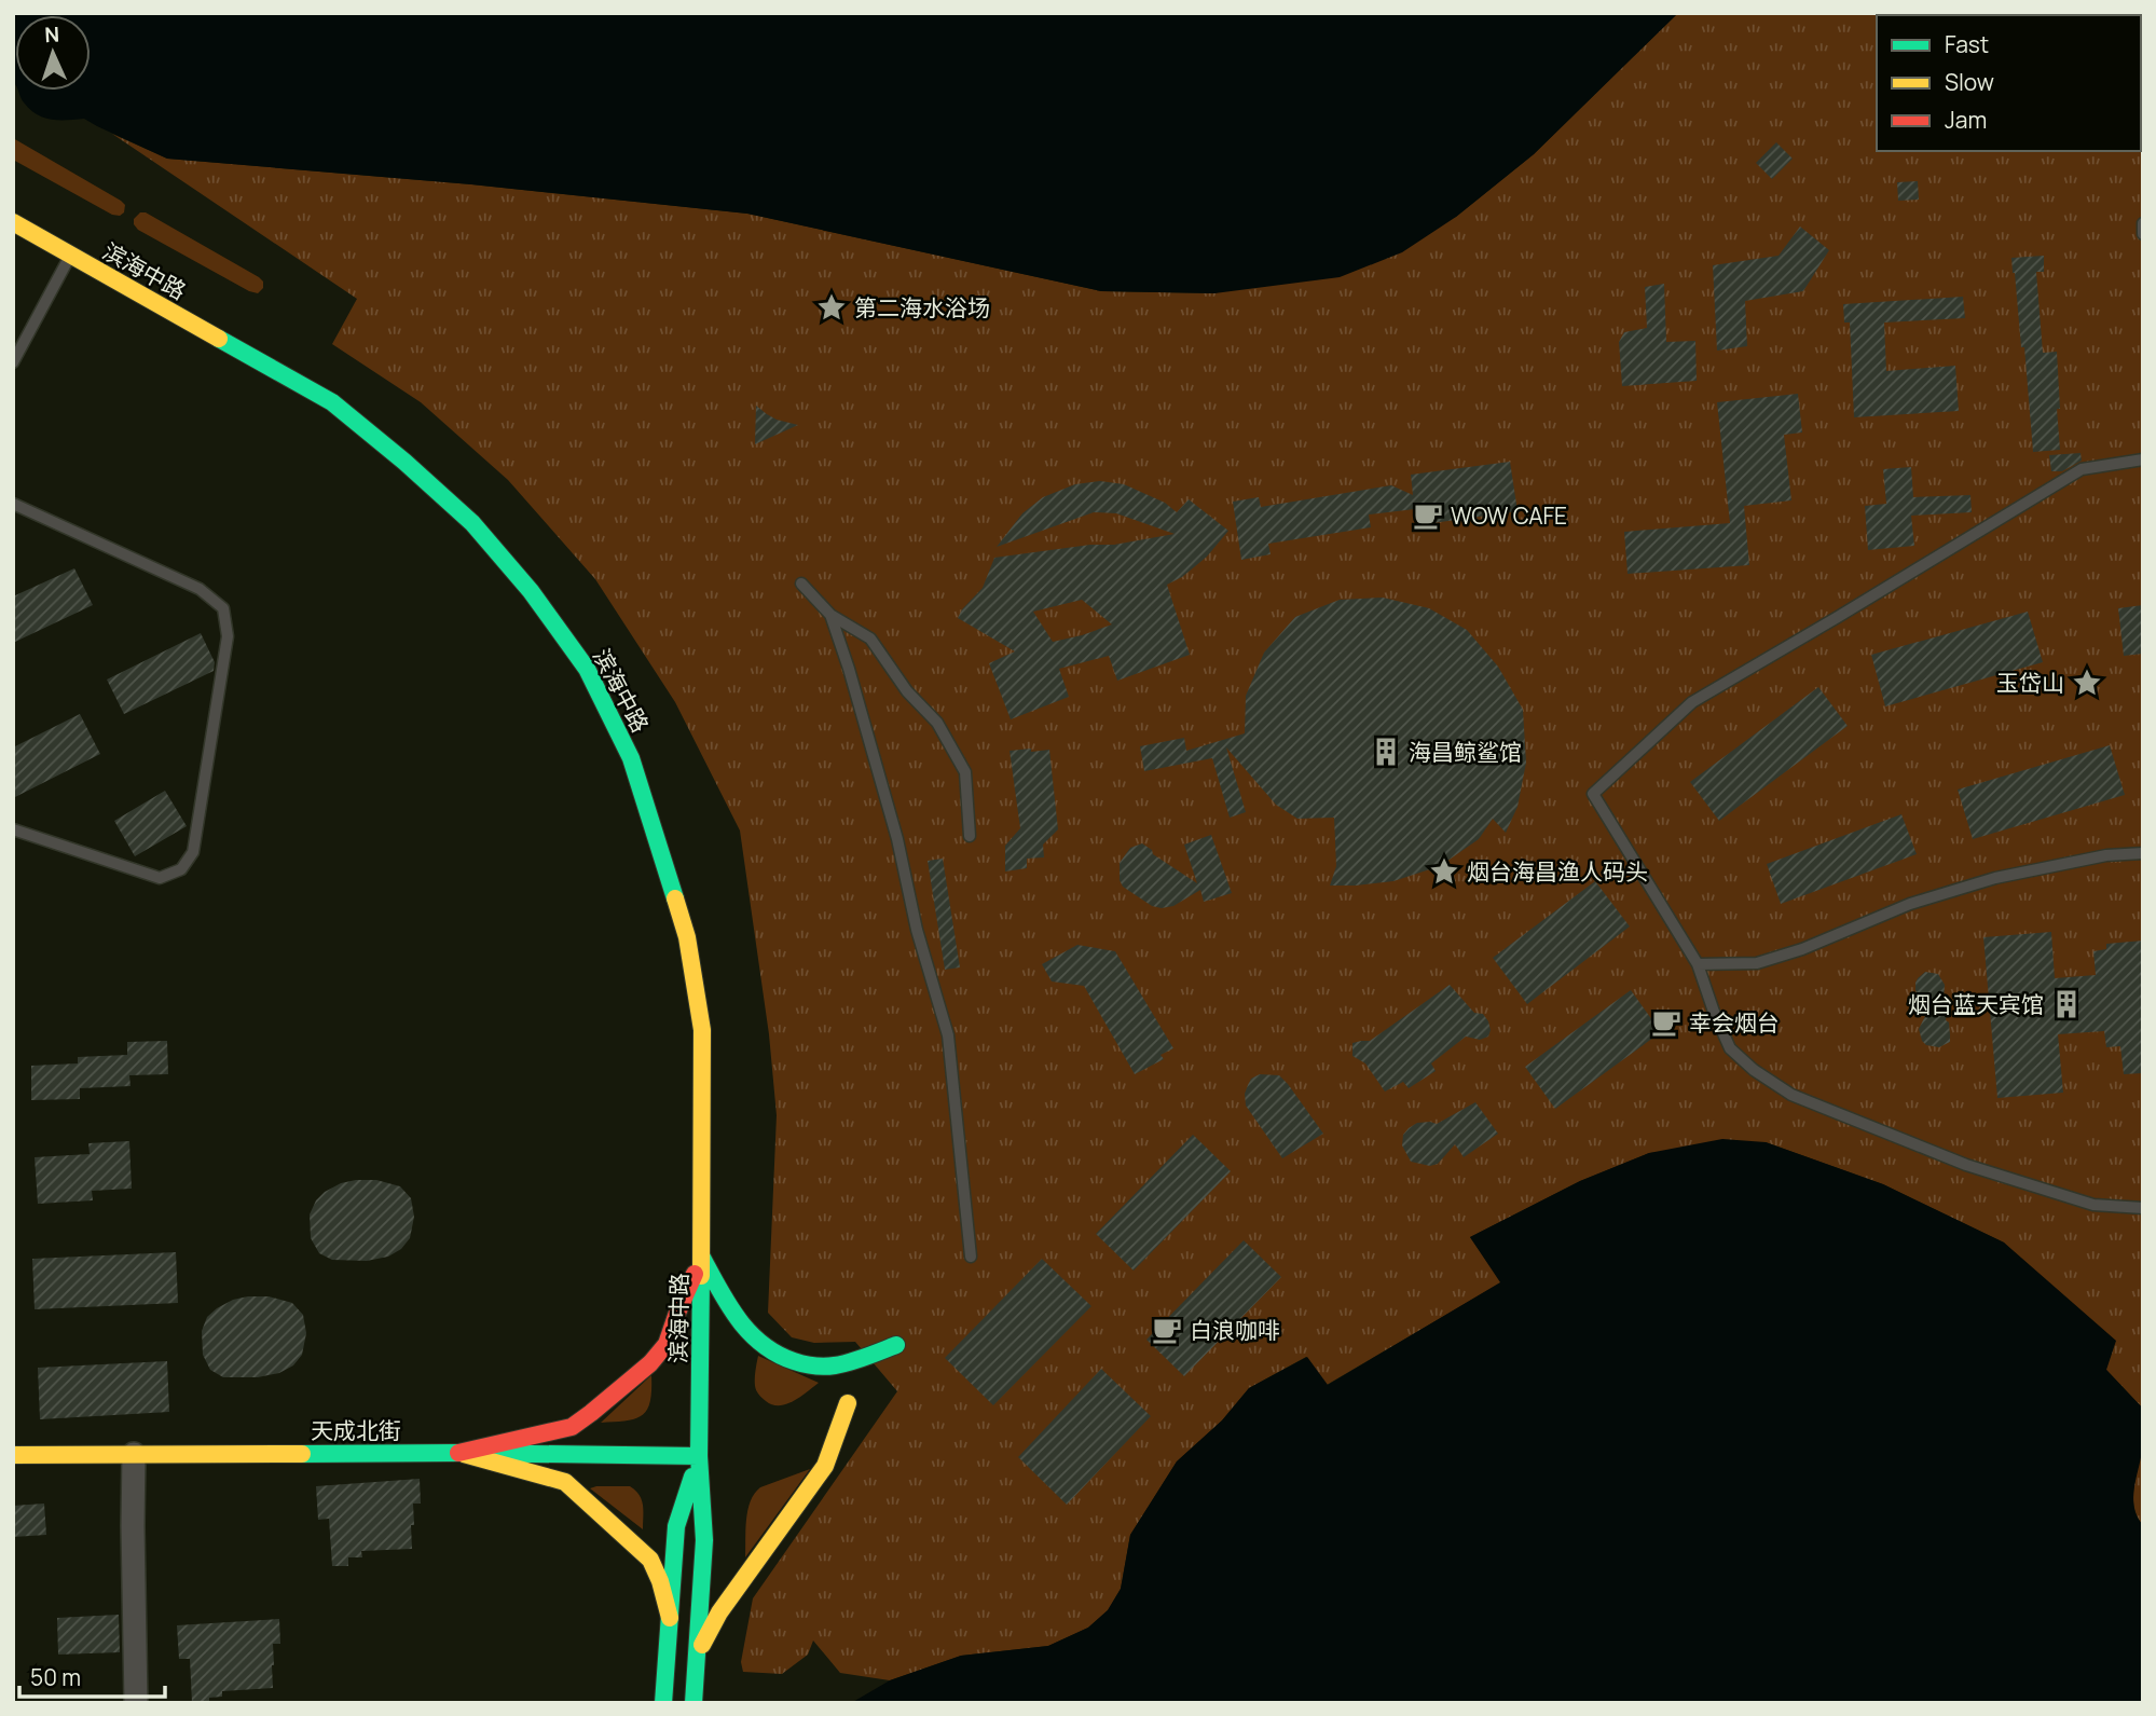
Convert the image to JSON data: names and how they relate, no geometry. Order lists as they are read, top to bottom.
{
  "streets": {
    "main road": ["滨海中路", "天成北街"]
  },
  "crossings": [
    ["滨海中路", "天成北街"]
  ],
  "places": {
    "place": ["第二海水浴场", "玉岱山", "烟台海昌渔人码头"],
    "cafe": ["WOW CAFE", "幸会烟台", "白浪咖啡"],
    "building": ["海昌鲸鲨馆", "烟台蓝天宾馆"]
  },
  "legend": ["Fast", "Slow", "Jam"],
  "scale_bar": "50 m",
  "north": "top"
}
